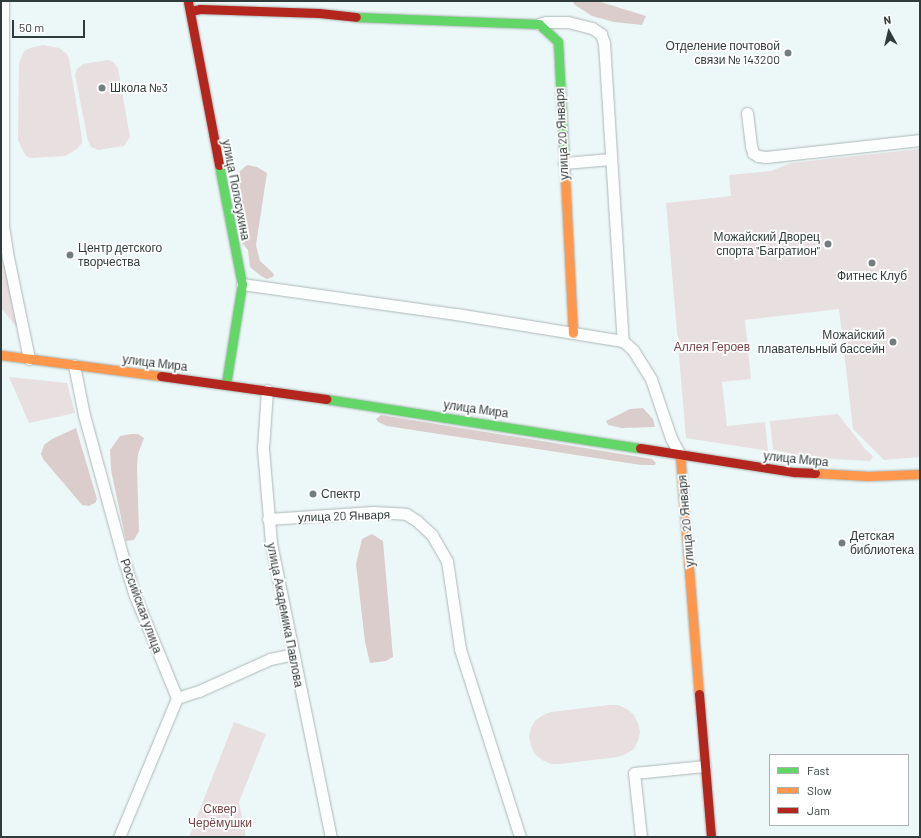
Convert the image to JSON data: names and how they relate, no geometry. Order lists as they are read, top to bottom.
{
  "streets": {
    "main road": ["улица 20 Января", "улица Полосухина", "улица Мира"],
    "street": ["Российская улица", "улица Академика Павлова"]
  },
  "crossings": [
    ["улица 20 Января", "улица Мира"],
    ["улица 20 Января", "улица Академика Павлова"],
    ["улица Полосухина", "улица Мира"],
    ["улица Мира", "Российская улица"],
    ["улица Мира", "улица Академика Павлова"]
  ],
  "parks": ["Аллея Героев", "Сквер Черёмушки"],
  "places": [
    "Отделение почтовой связи № 143200",
    "Школа №3",
    "Можайский Дворец спорта \"Багратион\"",
    "Центр детского творчества",
    "Фитнес Клуб",
    "Можайский плавательный бассейн",
    "Спектр",
    "Детская библиотека"
  ],
  "legend": ["Fast", "Slow", "Jam"],
  "scale_bar": "50 m",
  "north": "top"
}
